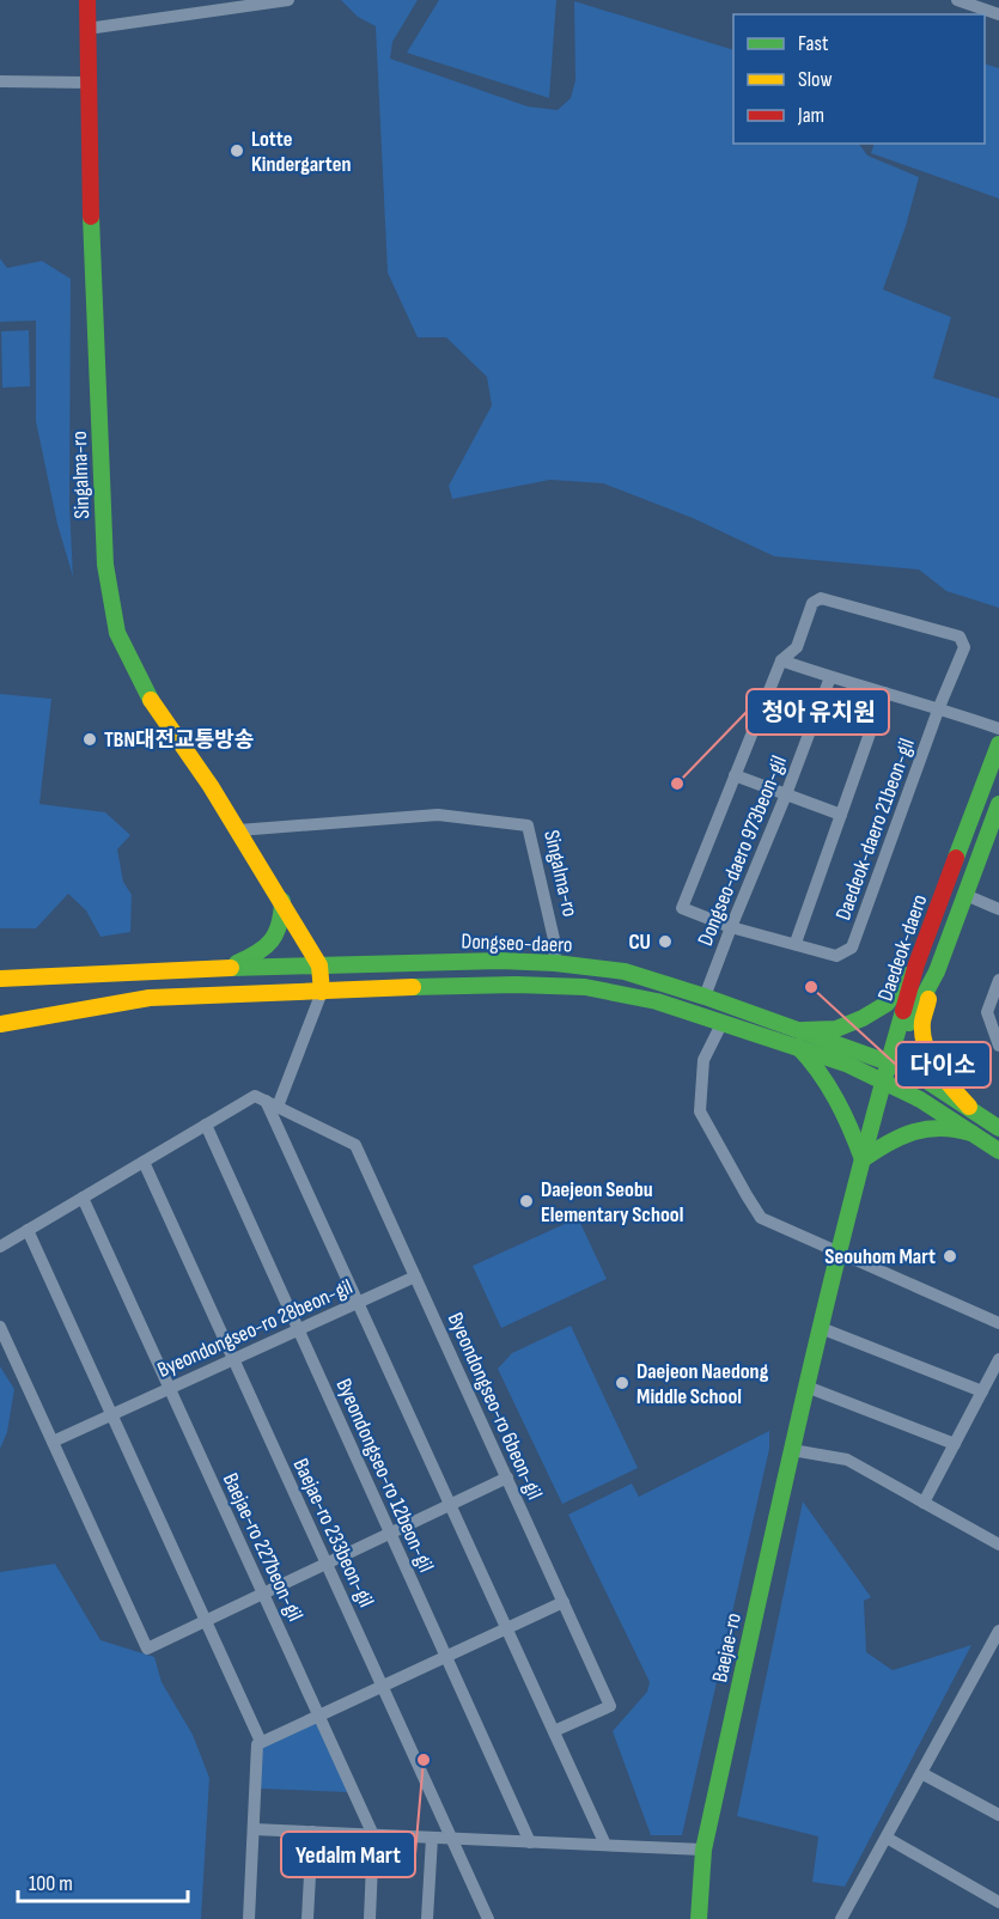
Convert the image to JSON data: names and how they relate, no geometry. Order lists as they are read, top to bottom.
{
  "streets": {
    "street": [
      "Singalma-ro",
      "Daedeok-daero 21beon-gil",
      "Dongseo-daero 973beon-gil",
      "Dongseo-daero",
      "Daedeok-daero",
      "Byeondongseo-ro 28beon-gil",
      "Byeondongseo-ro 6beon-gil",
      "Byeondongseo-ro 12beon-gil",
      "Baejae-ro 233beon-gil",
      "Baejae-ro 227beon-gil",
      "Baejae-ro"
    ]
  },
  "crossings": [
    ["Singalma-ro", "Dongseo-daero"],
    ["Daedeok-daero 21beon-gil", "Dongseo-daero 973beon-gil"],
    ["Dongseo-daero 973beon-gil", "Dongseo-daero"],
    ["Dongseo-daero", "Daedeok-daero"],
    ["Dongseo-daero", "Baejae-ro"],
    ["Daedeok-daero", "Baejae-ro"],
    ["Byeondongseo-ro 28beon-gil", "Byeondongseo-ro 6beon-gil"],
    ["Byeondongseo-ro 28beon-gil", "Byeondongseo-ro 12beon-gil"],
    ["Byeondongseo-ro 28beon-gil", "Baejae-ro 233beon-gil"],
    ["Byeondongseo-ro 28beon-gil", "Baejae-ro 227beon-gil"]
  ],
  "places": [
    "Lotte Kindergarten",
    "TBN대전교통방송",
    "청아 유치원",
    "CU",
    "다이소",
    "Daejeon Seobu Elementary School",
    "Seouhom Mart",
    "Daejeon Naedong Middle School",
    "Yedalm Mart"
  ],
  "legend": ["Fast", "Slow", "Jam"],
  "scale_bar": "100 m"
}
